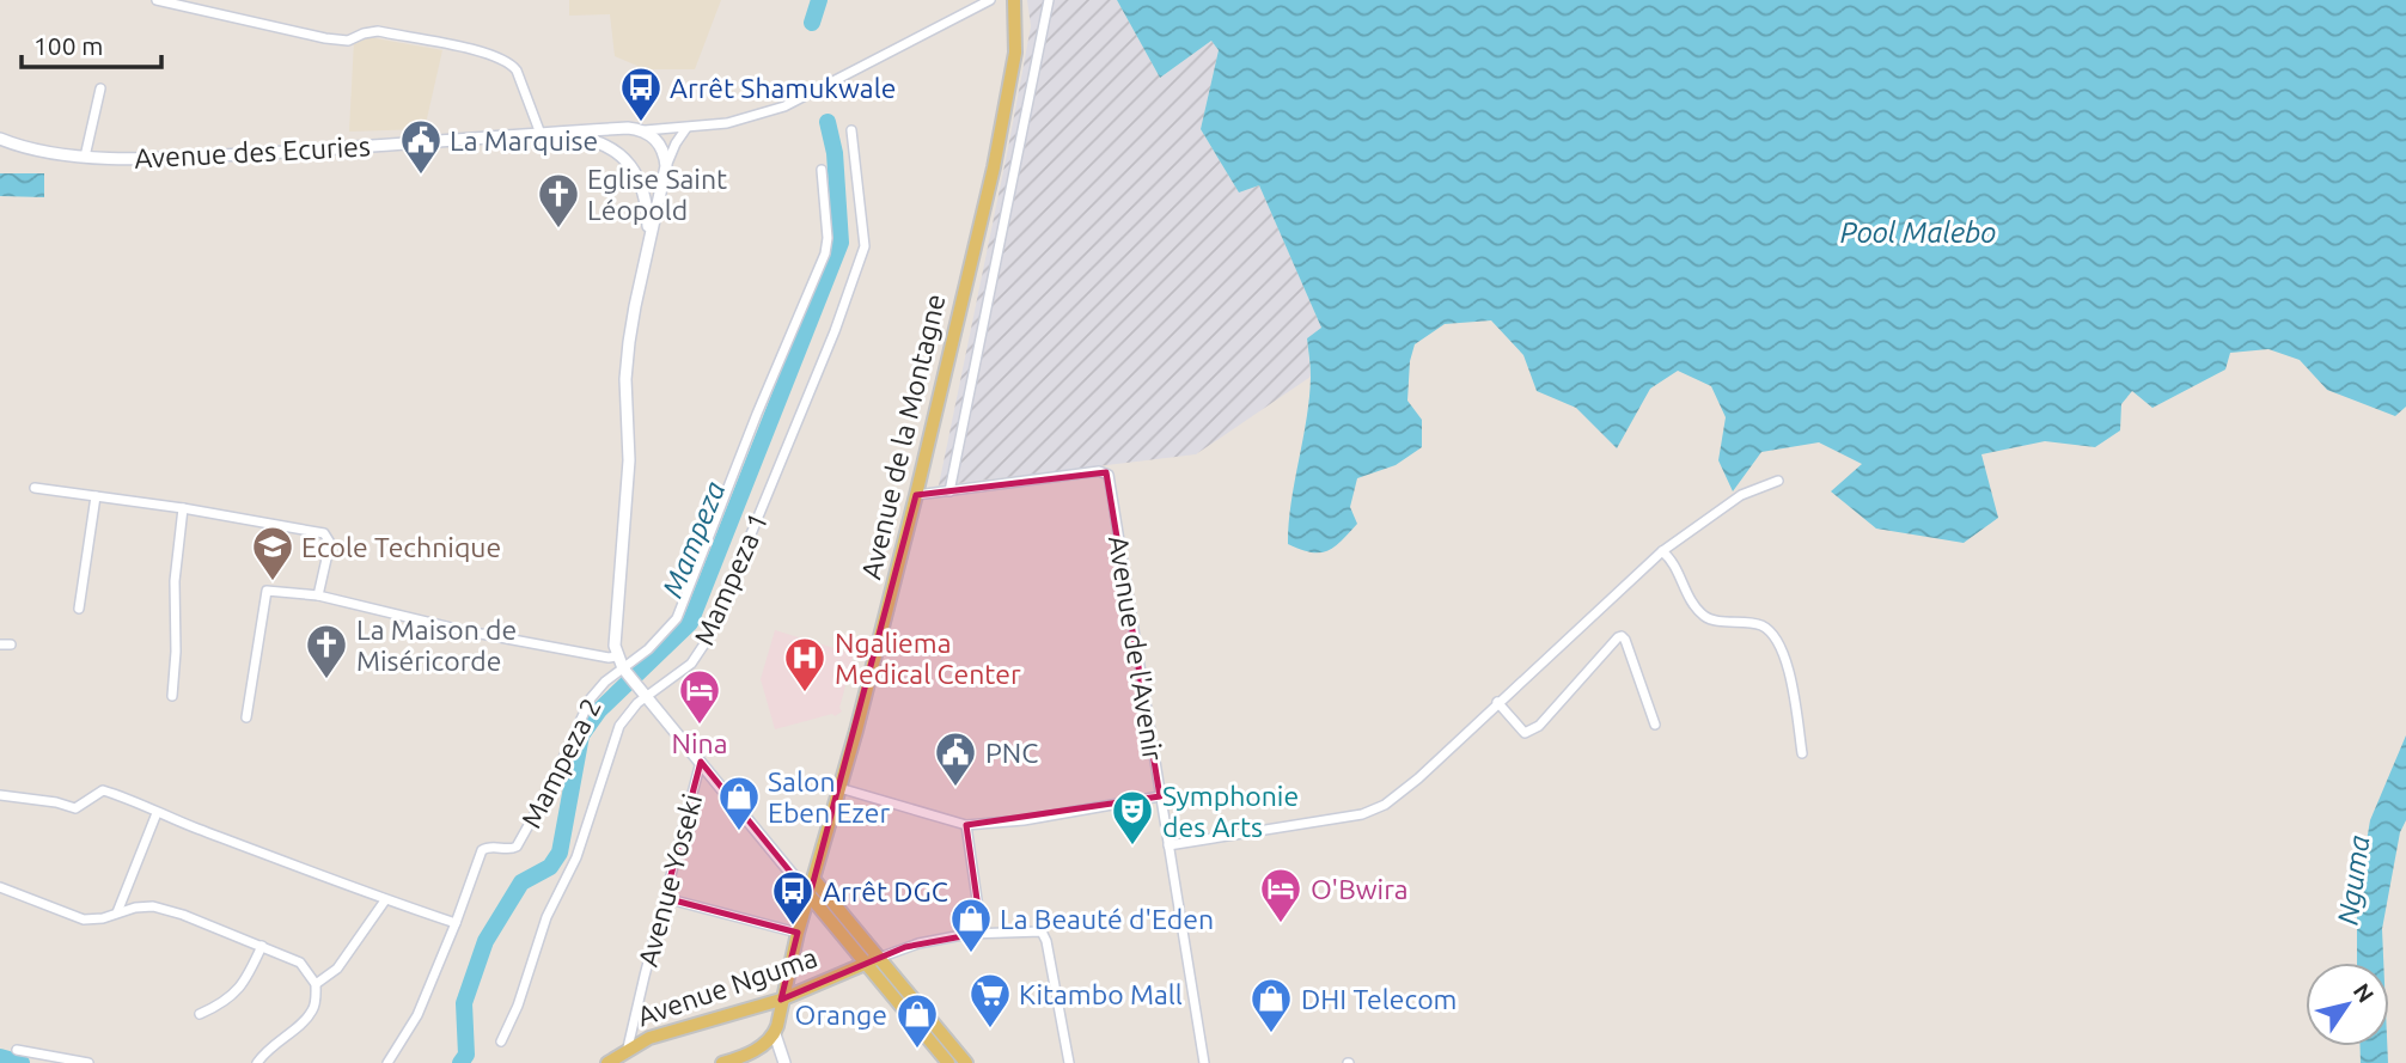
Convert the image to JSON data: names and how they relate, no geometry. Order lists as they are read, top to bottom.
{
  "streets": {
    "main road": ["Avenue de la Montagne", "Avenue Nguma"],
    "street": [
      "Avenue des Ecuries",
      "Mampeza 1",
      "Avenue de l'Avenir",
      "Mampeza 2",
      "Avenue Yoseki"
    ]
  },
  "crossings": [
    ["Avenue de la Montagne", "Avenue de l'Avenir"],
    ["Avenue de la Montagne", "Avenue Nguma"],
    ["Avenue Yoseki", "Avenue Nguma"]
  ],
  "water": ["Pool Malebo", "Mampeza", "Nguma"],
  "places": {
    "bus stop": ["Arrêt Shamukwale", "Arrêt DGC"],
    "public building": ["La Marquise", "PNC"],
    "church": ["Eglise Saint Léopold", "La Maison de Miséricorde"],
    "school or university": ["Ecole Technique"],
    "hospital": ["Ngaliema Medical Center"],
    "hotel": ["Nina", "O'Bwira"],
    "shop": [
      "Salon Eben Ezer",
      "La Beauté d'Eden",
      "DHI Telecom",
      "Orange"
    ],
    "theatre": ["Symphonie des Arts"],
    "supermarket": ["Kitambo Mall"]
  },
  "scale_bar": "100 m",
  "north": "top right"
}
